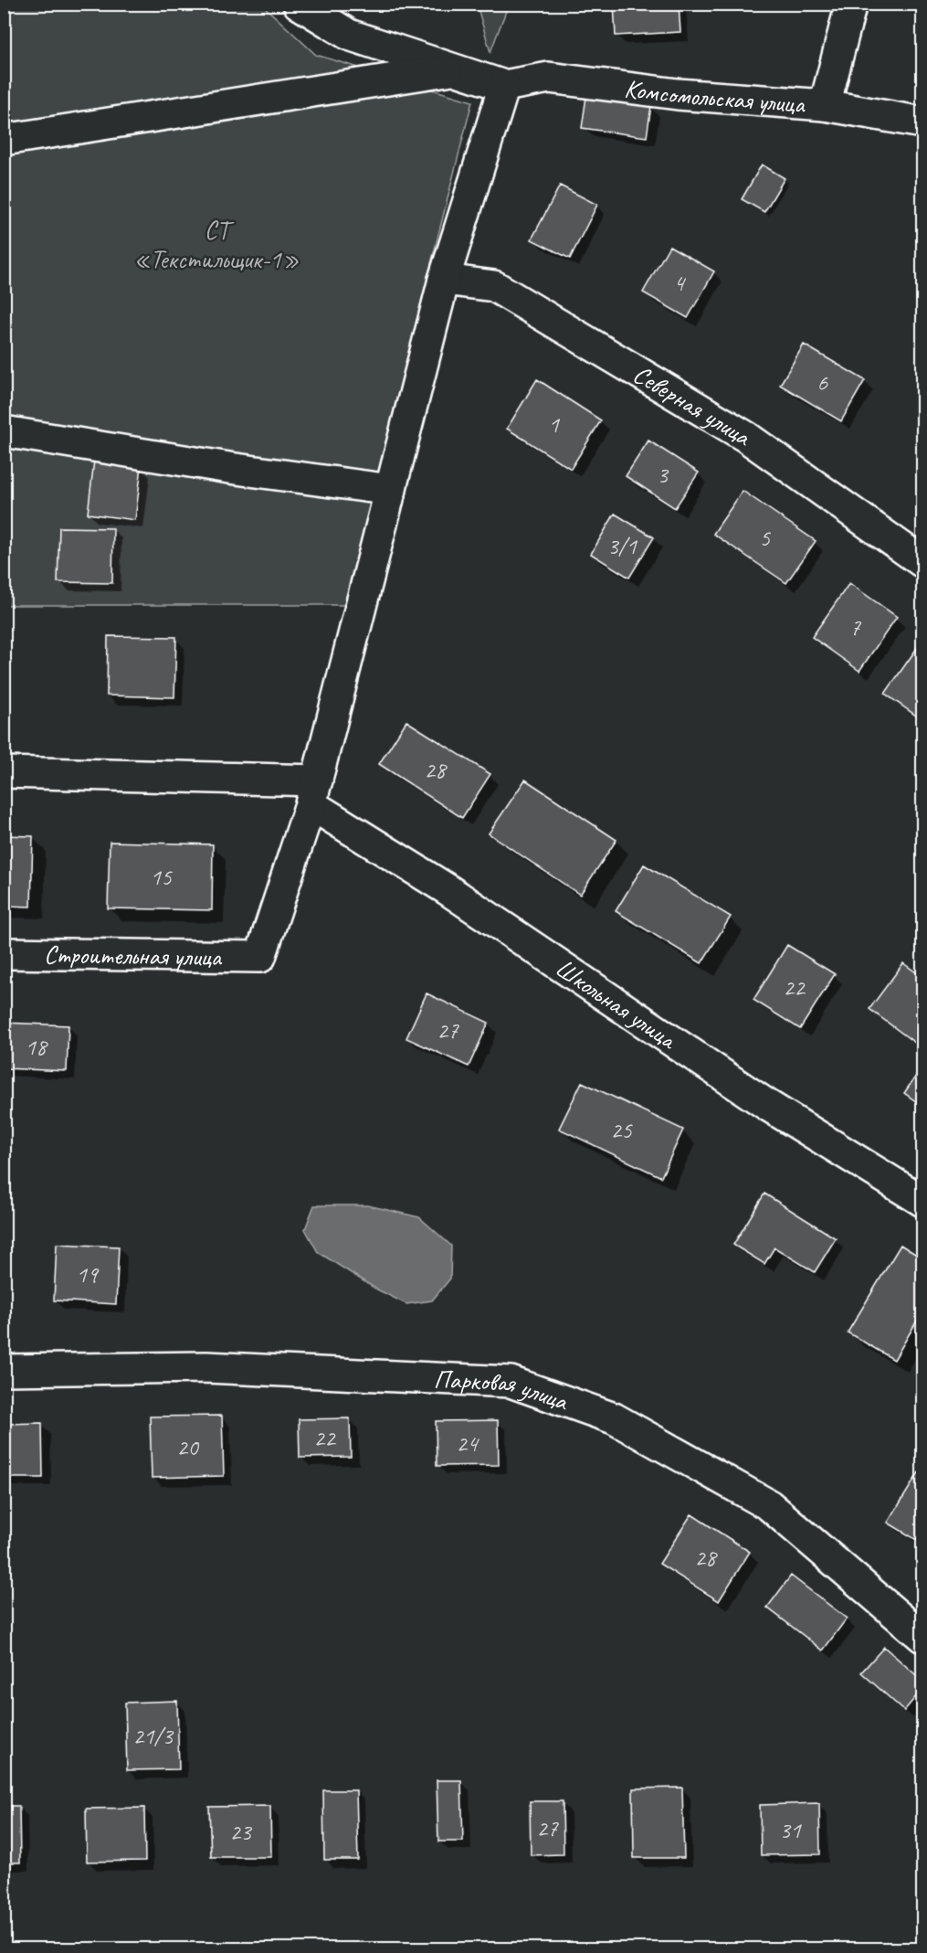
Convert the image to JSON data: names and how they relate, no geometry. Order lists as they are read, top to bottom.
{
  "streets": {
    "street": [
      "Комсомольская улица",
      "Северная улица",
      "Строительная улица",
      "Школьная улица",
      "Парковая улица"
    ]
  },
  "crossings": [
    ["Строительная улица", "Школьная улица"]
  ],
  "parks": ["СТ «Текстильщик-1»"],
  "house_numbers": [
    "4",
    "6",
    "1",
    "3",
    "5",
    "3/1",
    "7",
    "28",
    "15",
    "22",
    "27",
    "18",
    "25",
    "19",
    "22",
    "24",
    "20",
    "28",
    "21/3",
    "27",
    "31",
    "23"
  ]
}
